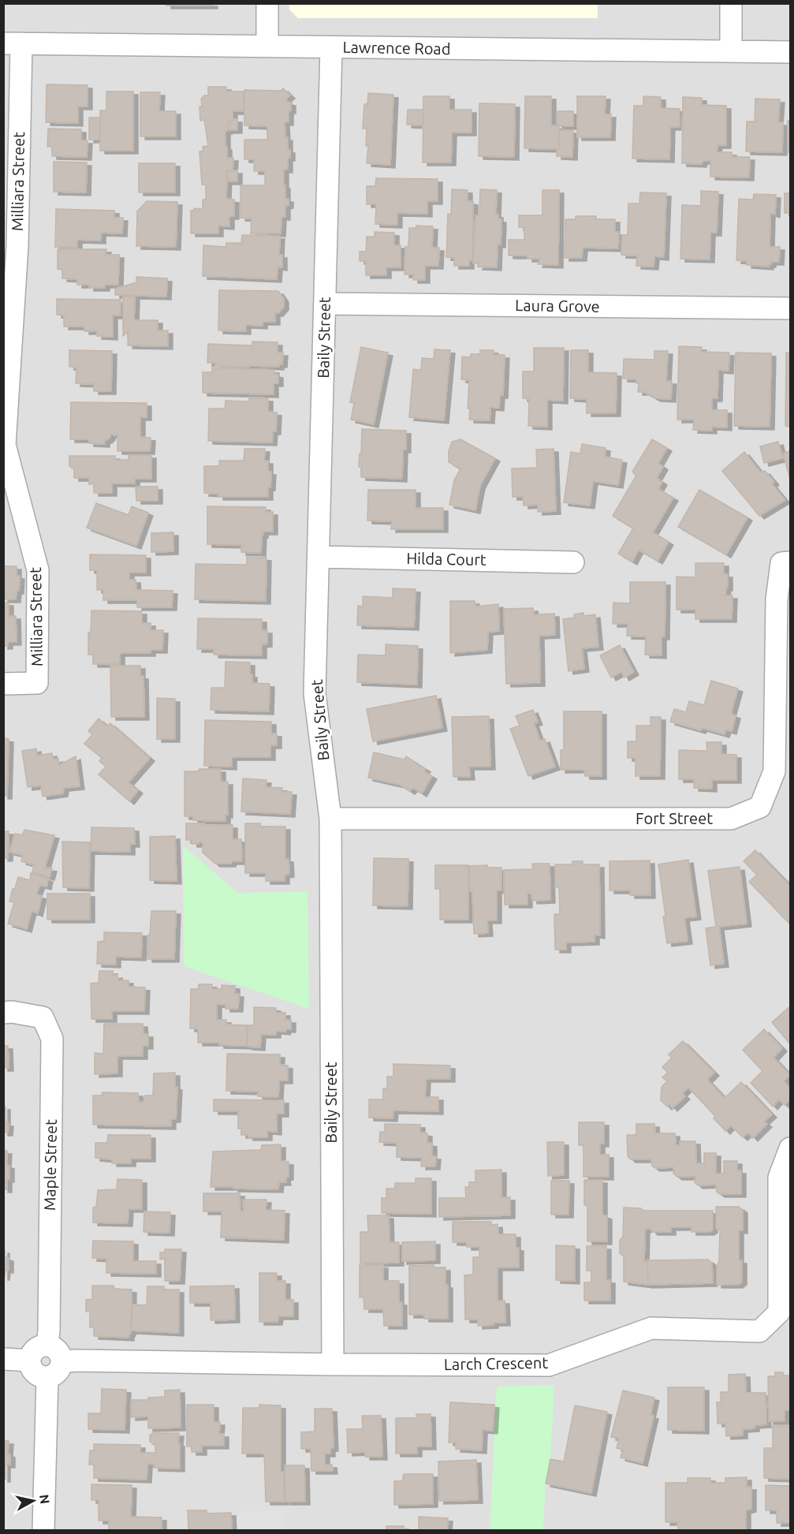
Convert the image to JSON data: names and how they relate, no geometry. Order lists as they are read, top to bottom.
{
  "streets": {
    "street": [
      "Lawrence Road",
      "Milliara Street",
      "Laura Grove",
      "Baily Street",
      "Hilda Court",
      "Fort Street",
      "Maple Street",
      "Larch Crescent"
    ]
  },
  "crossings": [
    ["Lawrence Road", "Milliara Street"],
    ["Lawrence Road", "Baily Street"],
    ["Laura Grove", "Baily Street"],
    ["Baily Street", "Hilda Court"],
    ["Baily Street", "Fort Street"],
    ["Baily Street", "Larch Crescent"],
    ["Maple Street", "Larch Crescent"]
  ],
  "north": "right"
}
